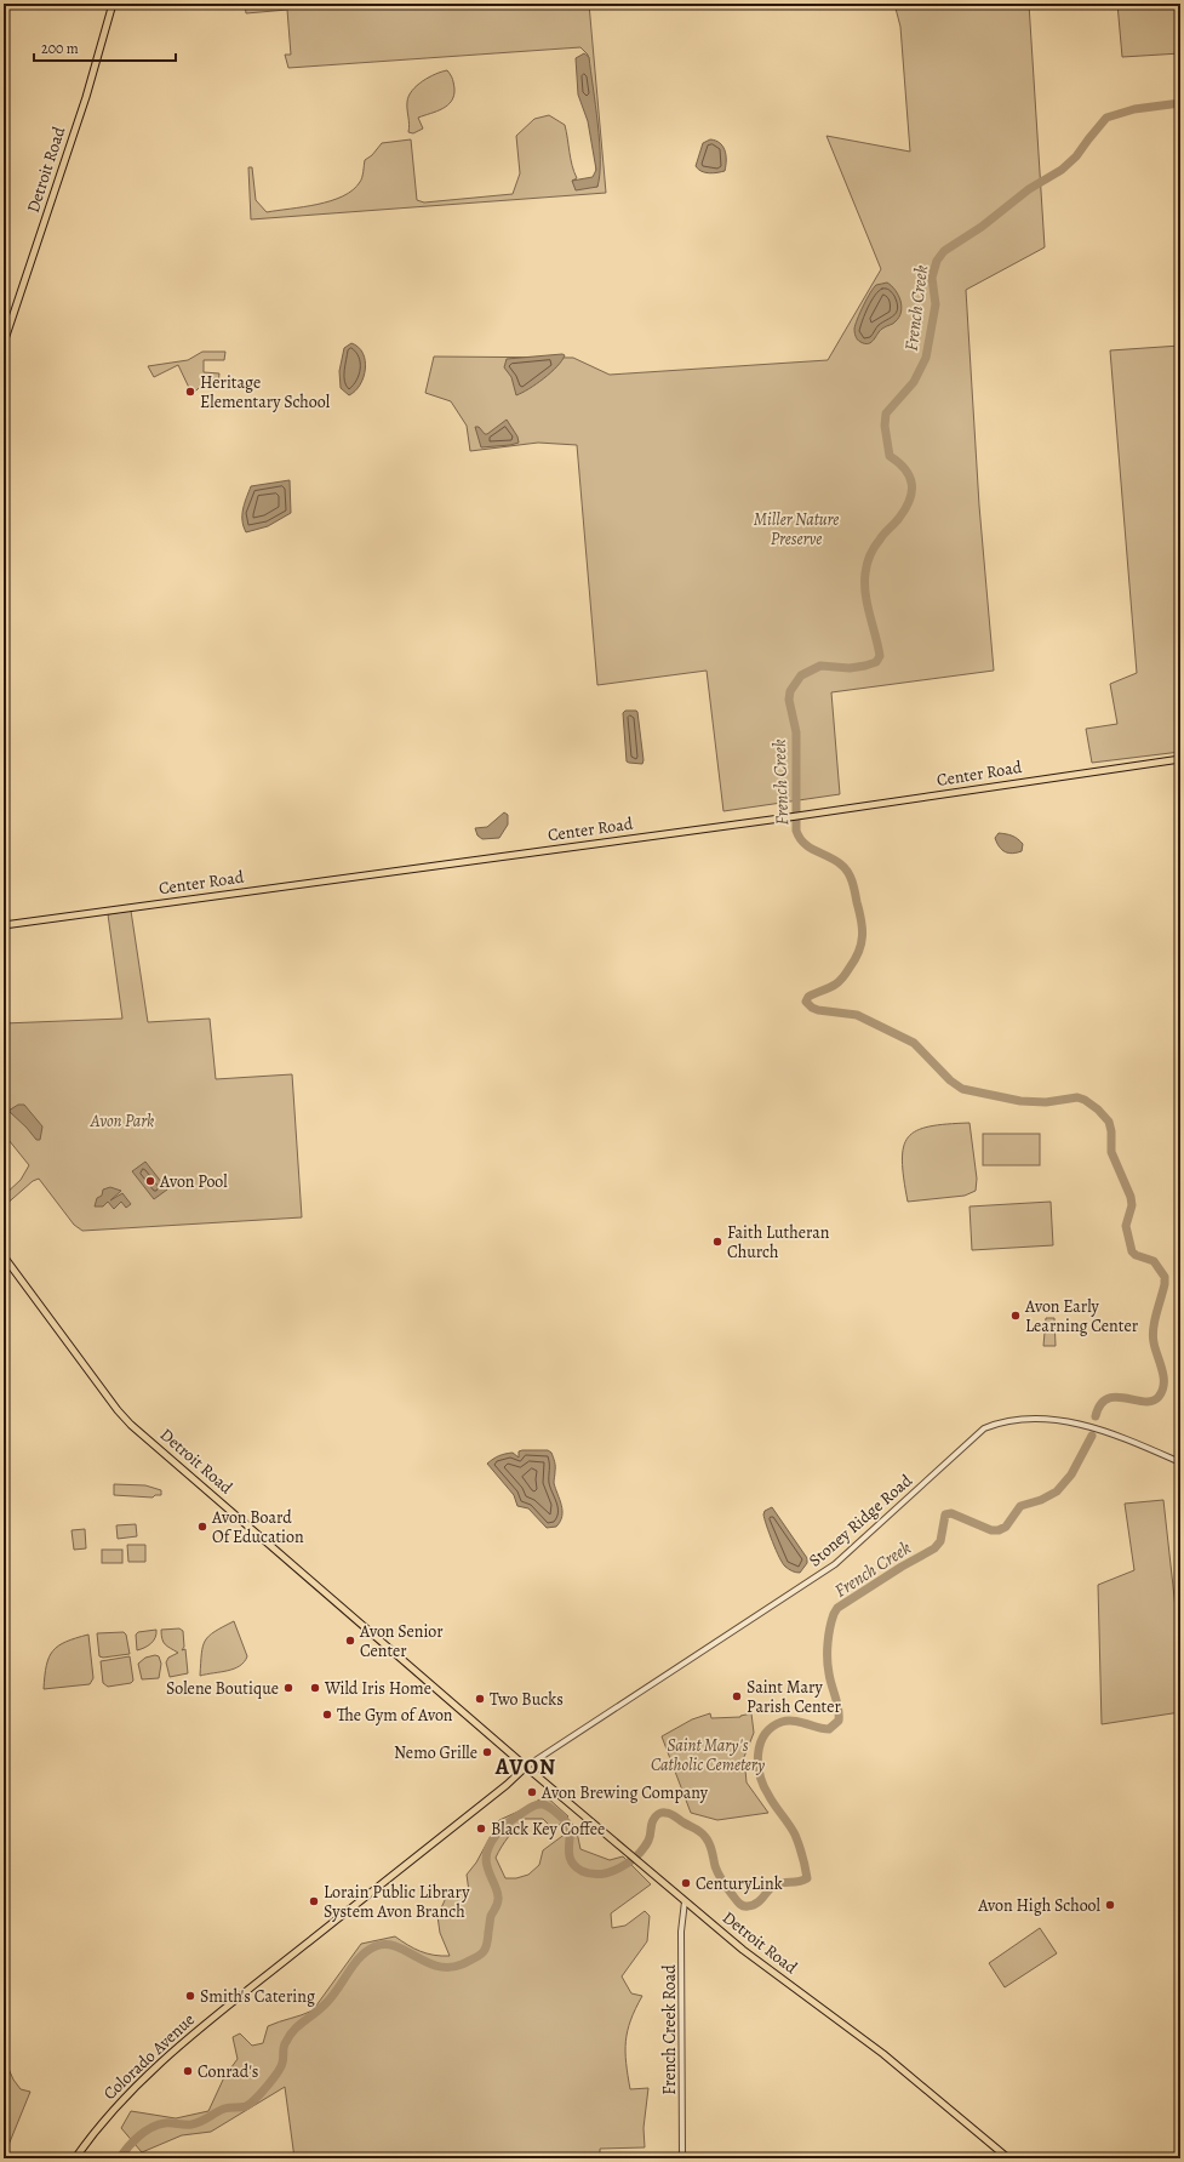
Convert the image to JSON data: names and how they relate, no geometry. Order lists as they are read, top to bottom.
{
  "streets": {
    "main road": ["Detroit Road", "Center Road", "Colorado Avenue"],
    "street": ["Stoney Ridge Road", "French Creek Road"]
  },
  "crossings": [
    ["Detroit Road", "Stoney Ridge Road"],
    ["Detroit Road", "French Creek Road"],
    ["Detroit Road", "Colorado Avenue"],
    ["Stoney Ridge Road", "Colorado Avenue"]
  ],
  "districts": ["AVON"],
  "water": ["French Creek"],
  "parks": ["Miller Nature Preserve", "Avon Park", "Saint Mary's Catholic Cemetery"],
  "places": [
    "Heritage Elementary School",
    "Avon Pool",
    "Faith Lutheran Church",
    "Avon Early Learning Center",
    "Avon Board Of Education",
    "Avon Senior Center",
    "Solene Boutique",
    "Wild Iris Home",
    "Saint Mary Parish Center",
    "Two Bucks",
    "The Gym of Avon",
    "Nemo Grille",
    "Avon Brewing Company",
    "Black Key Coffee",
    "CenturyLink",
    "Lorain Public Library System Avon Branch",
    "Avon High School",
    "Smith's Catering",
    "Conrad's"
  ],
  "scale_bar": "200 m"
}
